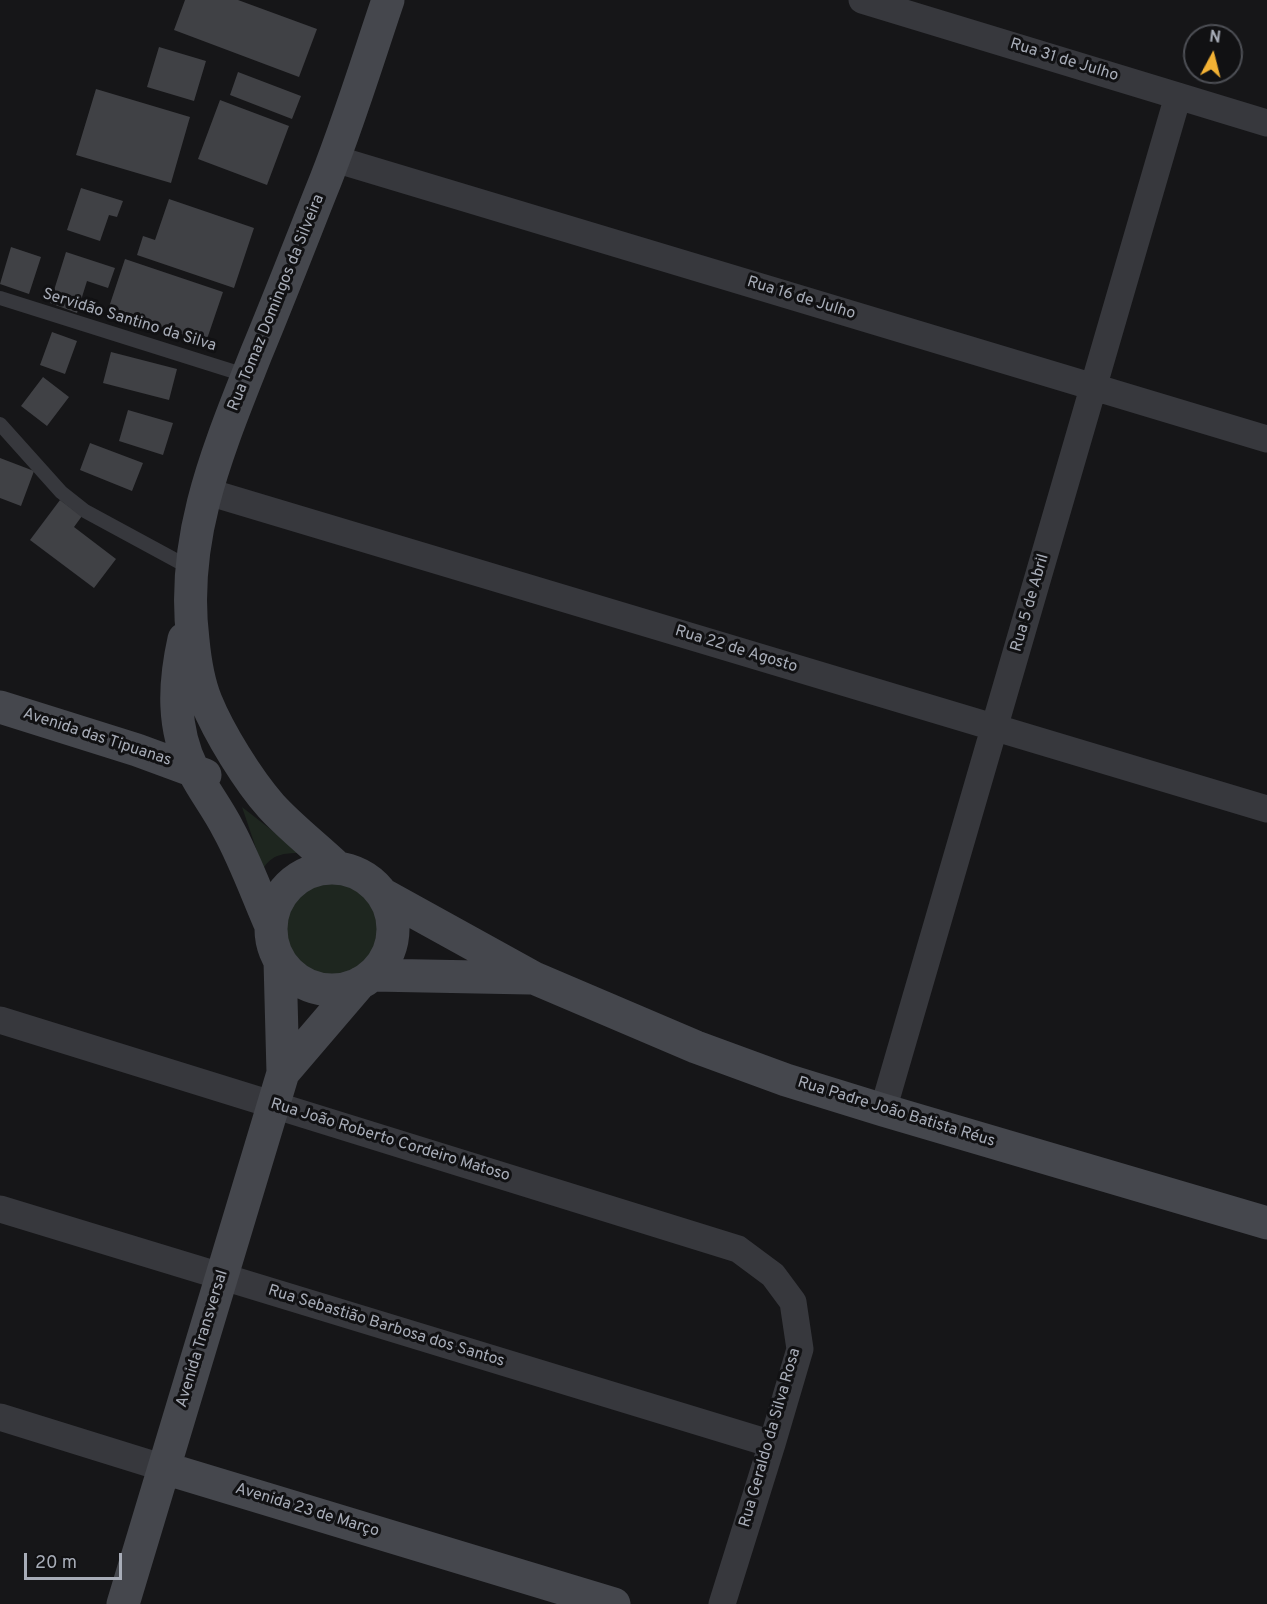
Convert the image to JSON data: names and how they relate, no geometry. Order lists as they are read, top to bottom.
{
  "streets": {
    "main road": [
      "Rua Tomaz Domingos da Silveira",
      "Avenida das Tipuanas",
      "Rua Padre João Batista Réus",
      "Avenida Transversal",
      "Avenida 23 de Março"
    ],
    "street": [
      "Rua 31 de Julho",
      "Rua 16 de Julho",
      "Rua 5 de Abril",
      "Rua 22 de Agosto",
      "Rua João Roberto Cordeiro Matoso",
      "Rua Sebastião Barbosa dos Santos",
      "Rua Geraldo da Silva Rosa"
    ],
    "lane": ["Servidão Santino da Silva"]
  },
  "crossings": [
    ["Rua 31 de Julho", "Rua 5 de Abril"],
    ["Rua 16 de Julho", "Rua Tomaz Domingos da Silveira"],
    ["Rua 16 de Julho", "Rua 5 de Abril"],
    ["Rua Tomaz Domingos da Silveira", "Servidão Santino da Silva"],
    ["Rua Tomaz Domingos da Silveira", "Rua 22 de Agosto"],
    ["Rua Tomaz Domingos da Silveira", "Avenida das Tipuanas"],
    ["Rua 5 de Abril", "Rua 22 de Agosto"],
    ["Rua 5 de Abril", "Rua Padre João Batista Réus"],
    ["Rua Padre João Batista Réus", "Avenida Transversal"],
    ["Rua João Roberto Cordeiro Matoso", "Avenida Transversal"],
    ["Rua João Roberto Cordeiro Matoso", "Rua Geraldo da Silva Rosa"],
    ["Rua Sebastião Barbosa dos Santos", "Avenida Transversal"],
    ["Rua Sebastião Barbosa dos Santos", "Rua Geraldo da Silva Rosa"],
    ["Avenida Transversal", "Avenida 23 de Março"]
  ],
  "scale_bar": "20 m",
  "north": "top"
}
